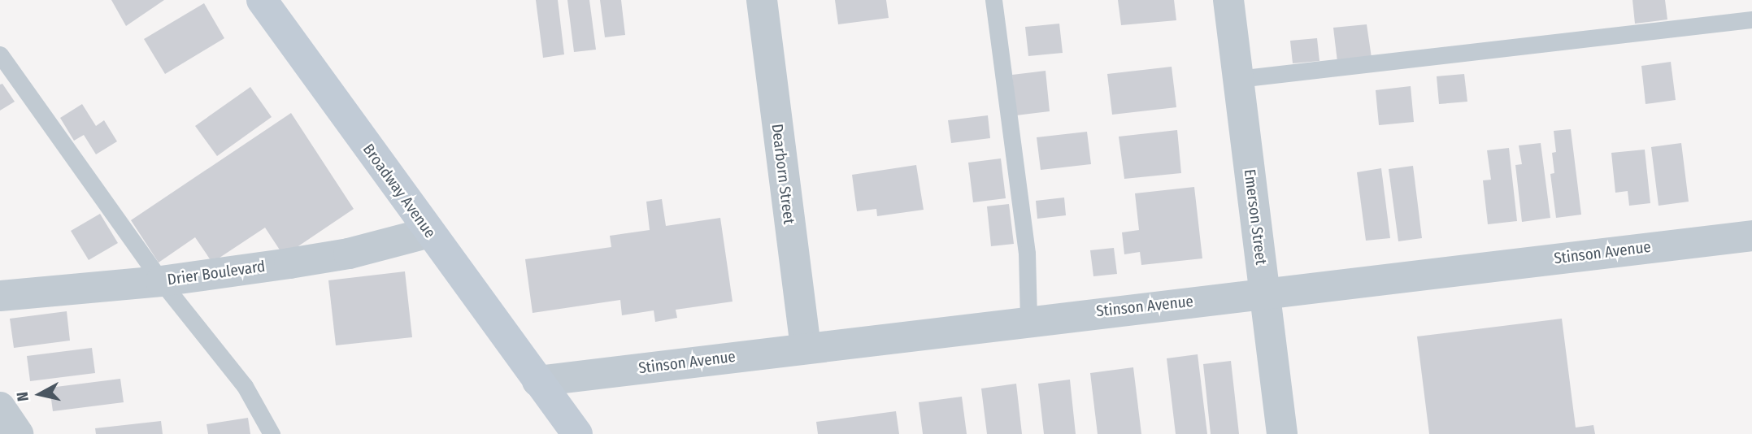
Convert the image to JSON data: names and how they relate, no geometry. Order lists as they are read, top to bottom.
{
  "streets": {
    "main road": ["Broadway Avenue"],
    "street": [
      "Dearborn Street",
      "Emerson Street",
      "Stinson Avenue",
      "Drier Boulevard"
    ]
  },
  "crossings": [
    ["Dearborn Street", "Stinson Avenue"],
    ["Broadway Avenue", "Stinson Avenue"],
    ["Broadway Avenue", "Drier Boulevard"],
    ["Emerson Street", "Stinson Avenue"]
  ],
  "north": "left"
}
